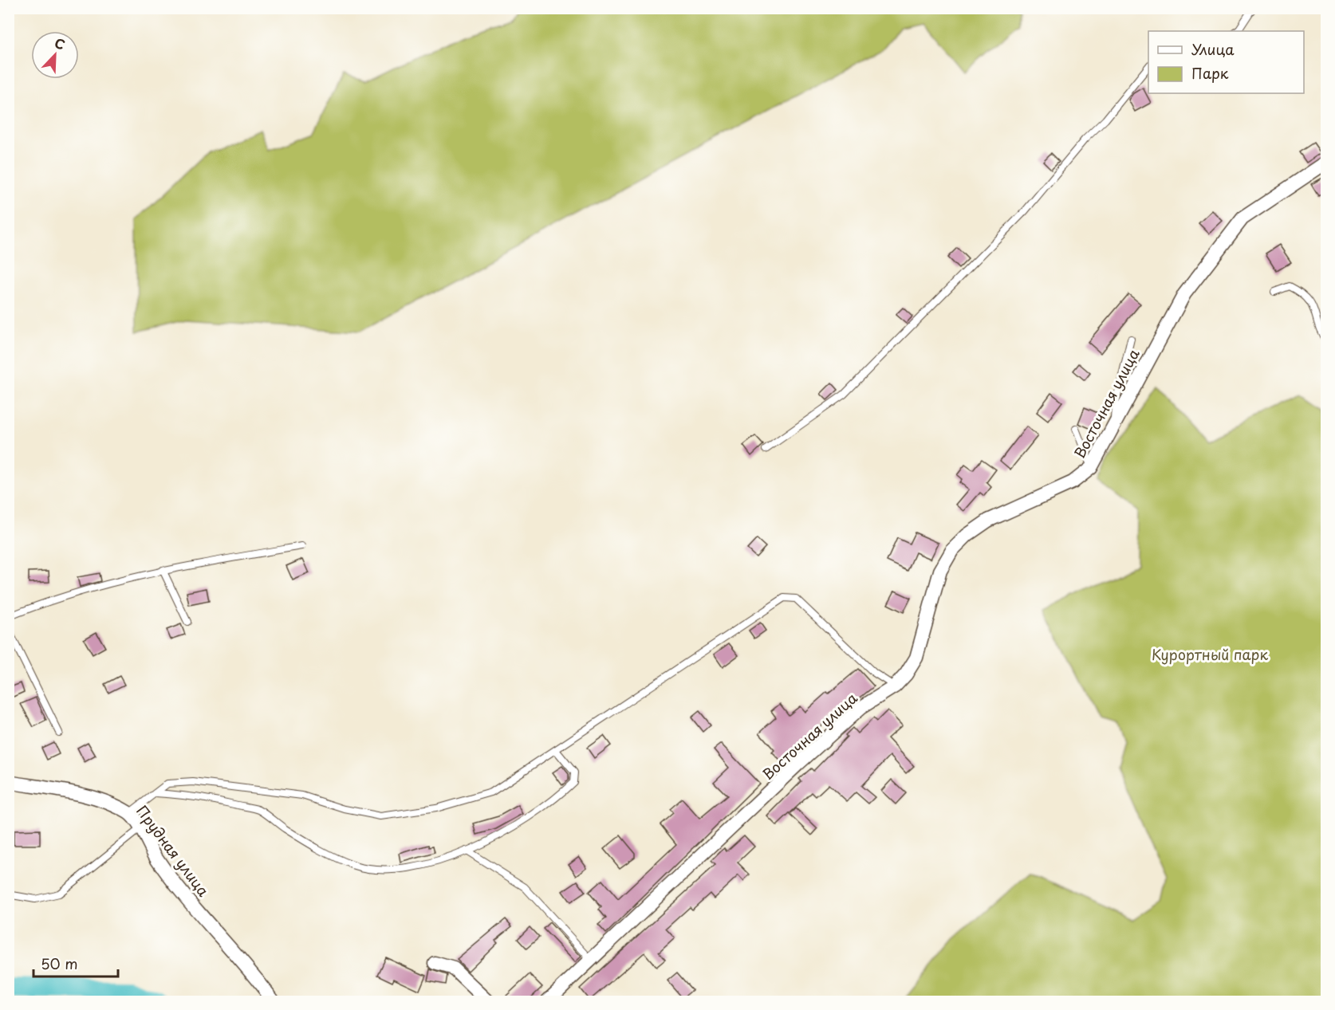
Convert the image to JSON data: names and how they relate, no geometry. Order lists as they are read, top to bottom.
{
  "streets": {
    "street": ["Восточная улица", "Прудная улица"]
  },
  "parks": ["Курортный парк"],
  "legend": ["Улица", "Парк"],
  "scale_bar": "50 m",
  "north": "top right"
}
